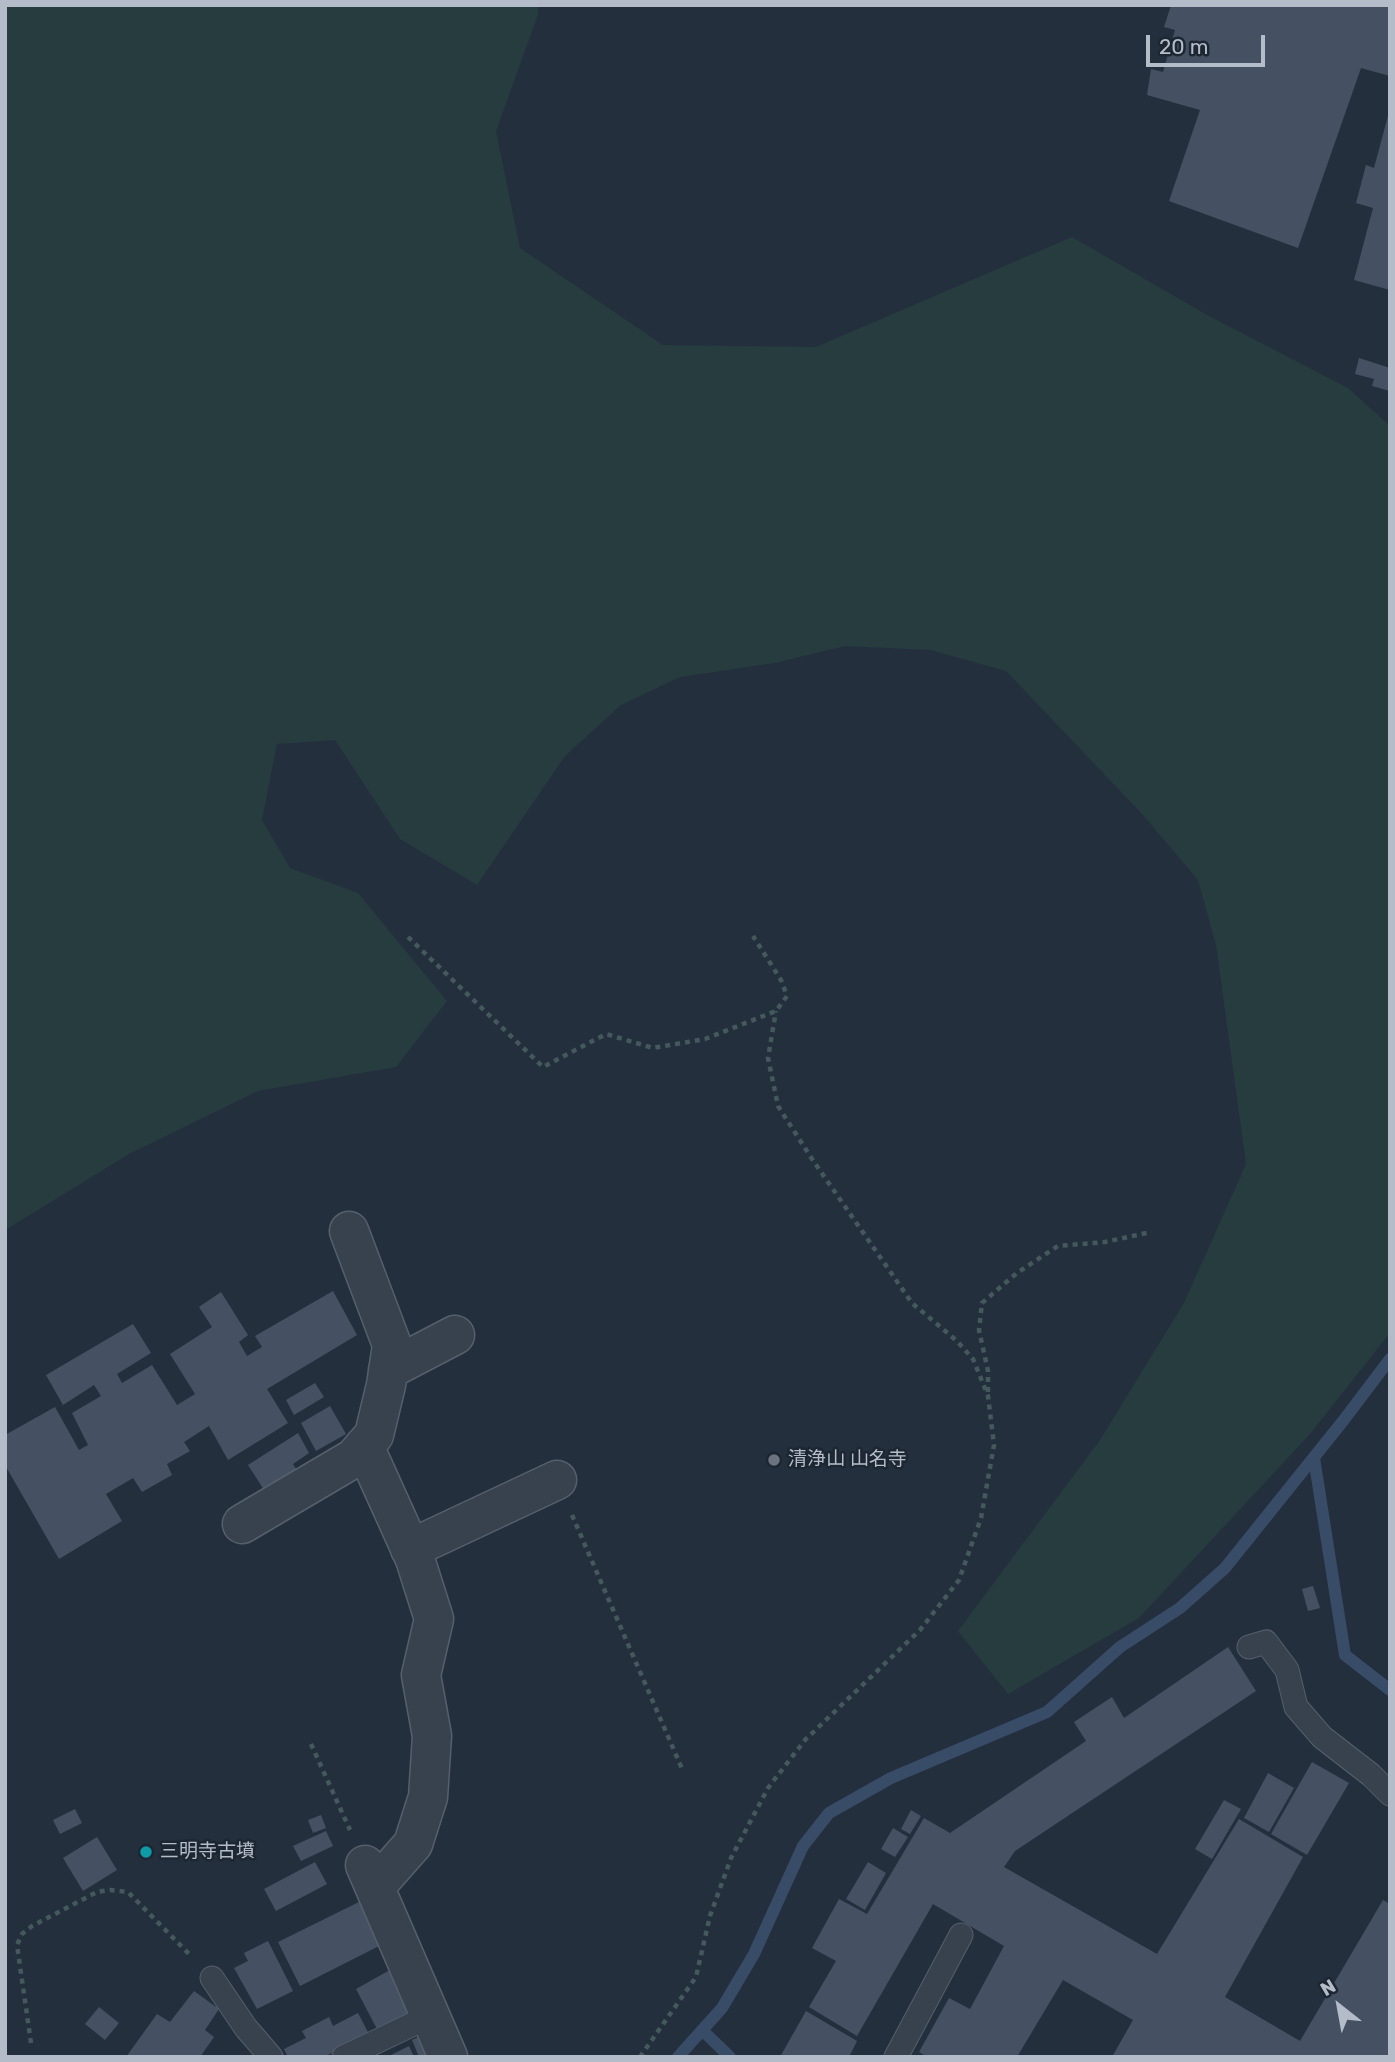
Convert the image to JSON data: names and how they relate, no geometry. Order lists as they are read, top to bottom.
{
  "places": ["清浄山 山名寺", "三明寺古墳"],
  "scale_bar": "20 m",
  "north": "top left"
}
